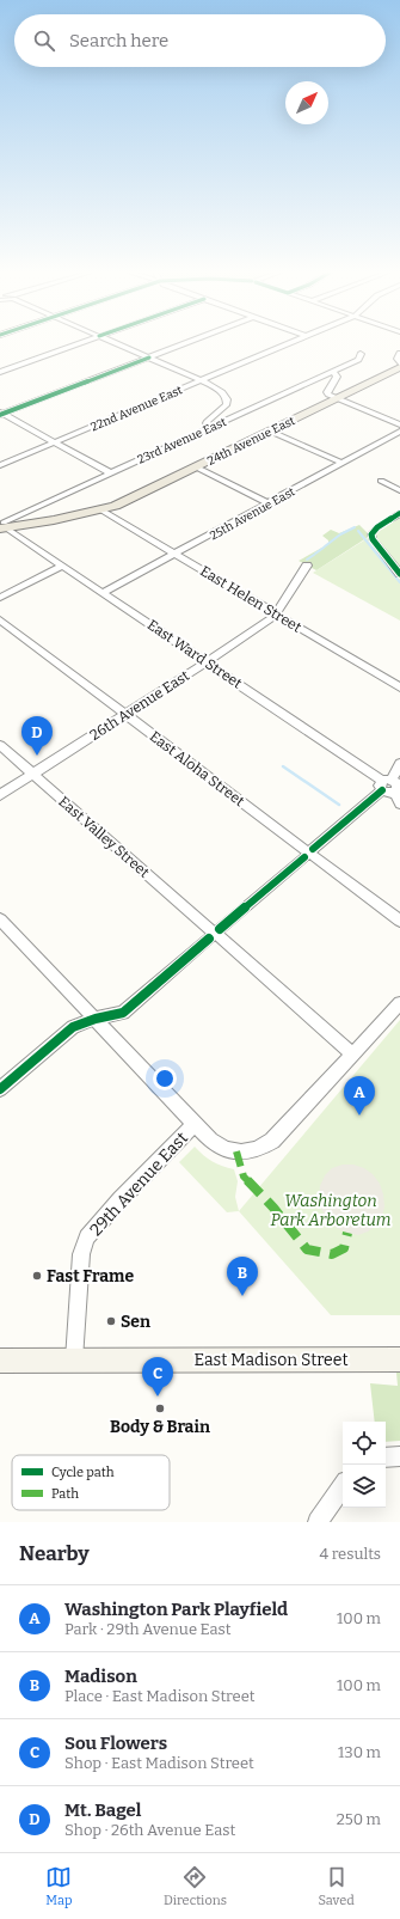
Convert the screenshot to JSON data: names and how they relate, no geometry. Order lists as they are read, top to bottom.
{
  "streets": {
    "main road": ["24th Avenue East", "East Madison Street"],
    "street": [
      "22nd Avenue East",
      "23rd Avenue East",
      "25th Avenue East",
      "East Helen Street",
      "East Ward Street",
      "26th Avenue East",
      "East Aloha Street",
      "East Valley Street",
      "29th Avenue East"
    ]
  },
  "crossings": [
    ["23rd Avenue East", "24th Avenue East"],
    ["23rd Avenue East", "East Ward Street"],
    ["24th Avenue East", "East Helen Street"],
    ["24th Avenue East", "East Ward Street"],
    ["25th Avenue East", "East Helen Street"],
    ["25th Avenue East", "East Ward Street"],
    ["East Helen Street", "26th Avenue East"],
    ["East Ward Street", "26th Avenue East"],
    ["26th Avenue East", "East Aloha Street"],
    ["26th Avenue East", "East Valley Street"],
    ["29th Avenue East", "East Madison Street"]
  ],
  "parks": ["Washington Park Arboretum"],
  "places": ["Fast Frame", "Sen", "Body & Brain"],
  "legend": ["Cycle path", "Path"],
  "north": "top right",
  "page": {
    "search": "Search here",
    "pins": [
      "D",
      "A",
      "B",
      "C"
    ],
    "heading": ["Nearby", "4 results"],
    "list": [
      {
        "mark": "A",
        "name": "Washington Park Playfield",
        "note": "Park · 29th Avenue East",
        "value": "100 m"
      },
      {
        "mark": "B",
        "name": "Madison",
        "note": "Place · East Madison Street",
        "value": "100 m"
      },
      {
        "mark": "C",
        "name": "Sou Flowers",
        "note": "Shop · East Madison Street",
        "value": "130 m"
      },
      {
        "mark": "D",
        "name": "Mt. Bagel",
        "note": "Shop · 26th Avenue East",
        "value": "250 m"
      }
    ],
    "nav": ["Map", "Directions", "Saved"]
  }
}
